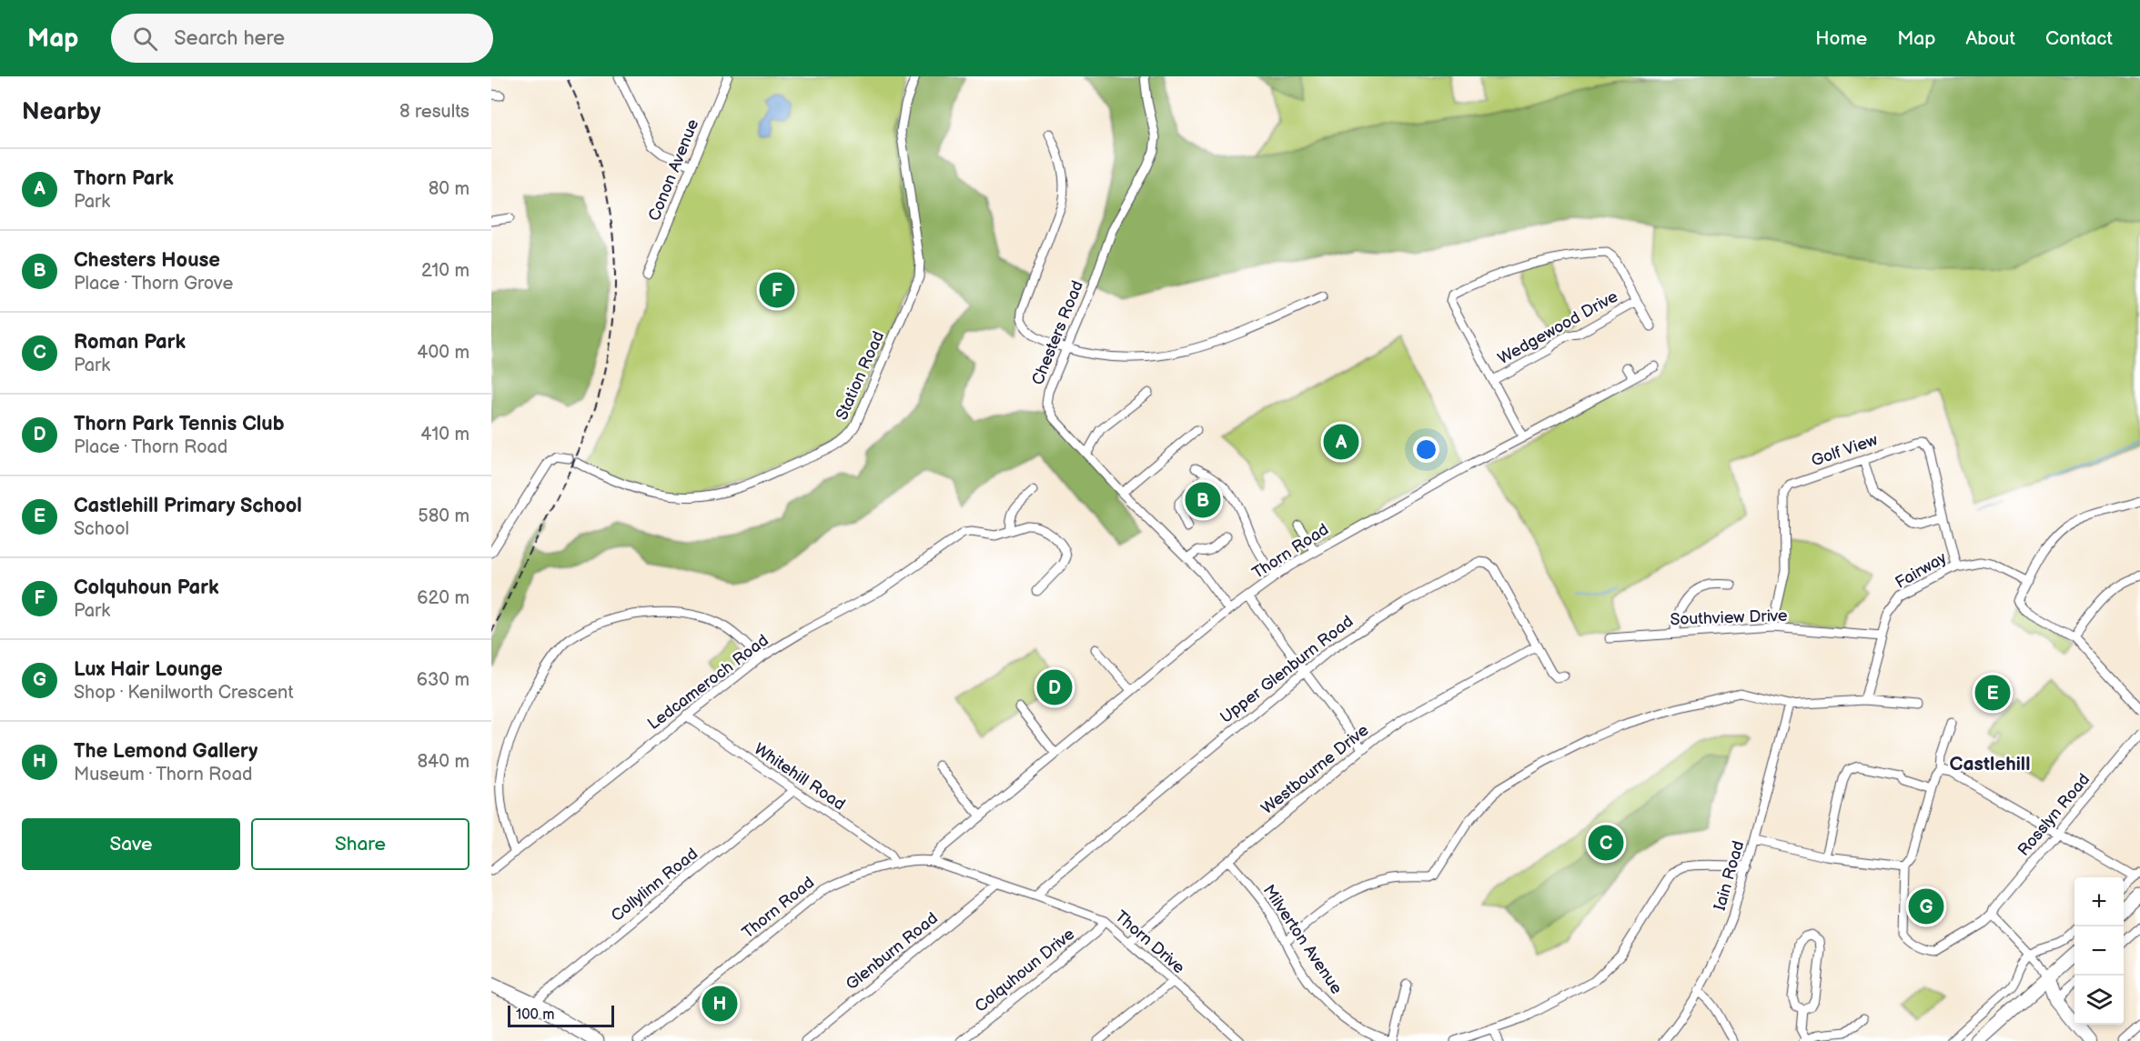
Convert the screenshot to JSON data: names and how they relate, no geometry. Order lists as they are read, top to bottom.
{
  "streets": {
    "street": [
      "Conon Avenue",
      "Wedgewood Drive",
      "Chesters Road",
      "Station Road",
      "Golf View",
      "Thorn Road",
      "Fairway",
      "Southview Drive",
      "Upper Glenburn Road",
      "Ledcameroch Road",
      "Westbourne Drive",
      "Whitehill Road",
      "Rosslyn Road",
      "Iain Road",
      "Collylinn Road",
      "Milverton Avenue",
      "Thorn Drive",
      "Glenburn Road",
      "Colquhoun Drive"
    ]
  },
  "crossings": [
    ["Wedgewood Drive", "Thorn Road"],
    ["Chesters Road", "Thorn Road"],
    ["Golf View", "Fairway"],
    ["Golf View", "Southview Drive"],
    ["Thorn Road", "Whitehill Road"],
    ["Thorn Road", "Thorn Drive"],
    ["Fairway", "Southview Drive"],
    ["Upper Glenburn Road", "Westbourne Drive"],
    ["Upper Glenburn Road", "Thorn Drive"],
    ["Ledcameroch Road", "Whitehill Road"],
    ["Westbourne Drive", "Milverton Avenue"],
    ["Westbourne Drive", "Thorn Drive"],
    ["Whitehill Road", "Collylinn Road"],
    ["Thorn Drive", "Glenburn Road"],
    ["Thorn Drive", "Colquhoun Drive"]
  ],
  "districts": ["Castlehill"],
  "scale_bar": "100 m",
  "page": {
    "header": "Map",
    "search": "Search here",
    "nav": [
      "Home",
      "Map",
      "About",
      "Contact"
    ],
    "heading": ["Nearby", "8 results"],
    "list": [
      {
        "mark": "A",
        "name": "Thorn Park",
        "note": "Park",
        "value": "80 m"
      },
      {
        "mark": "B",
        "name": "Chesters House",
        "note": "Place · Thorn Grove",
        "value": "210 m"
      },
      {
        "mark": "C",
        "name": "Roman Park",
        "note": "Park",
        "value": "400 m"
      },
      {
        "mark": "D",
        "name": "Thorn Park Tennis Club",
        "note": "Place · Thorn Road",
        "value": "410 m"
      },
      {
        "mark": "E",
        "name": "Castlehill Primary School",
        "note": "School",
        "value": "580 m"
      },
      {
        "mark": "F",
        "name": "Colquhoun Park",
        "note": "Park",
        "value": "620 m"
      },
      {
        "mark": "G",
        "name": "Lux Hair Lounge",
        "note": "Shop · Kenilworth Crescent",
        "value": "630 m"
      },
      {
        "mark": "H",
        "name": "The Lemond Gallery",
        "note": "Museum · Thorn Road",
        "value": "840 m"
      }
    ],
    "pins": [
      "F",
      "A",
      "B",
      "D",
      "E",
      "C",
      "G",
      "H"
    ],
    "buttons": ["Save", "Share"],
    "map_buttons": ["+", "−"],
    "scale": "100 m"
  }
}
